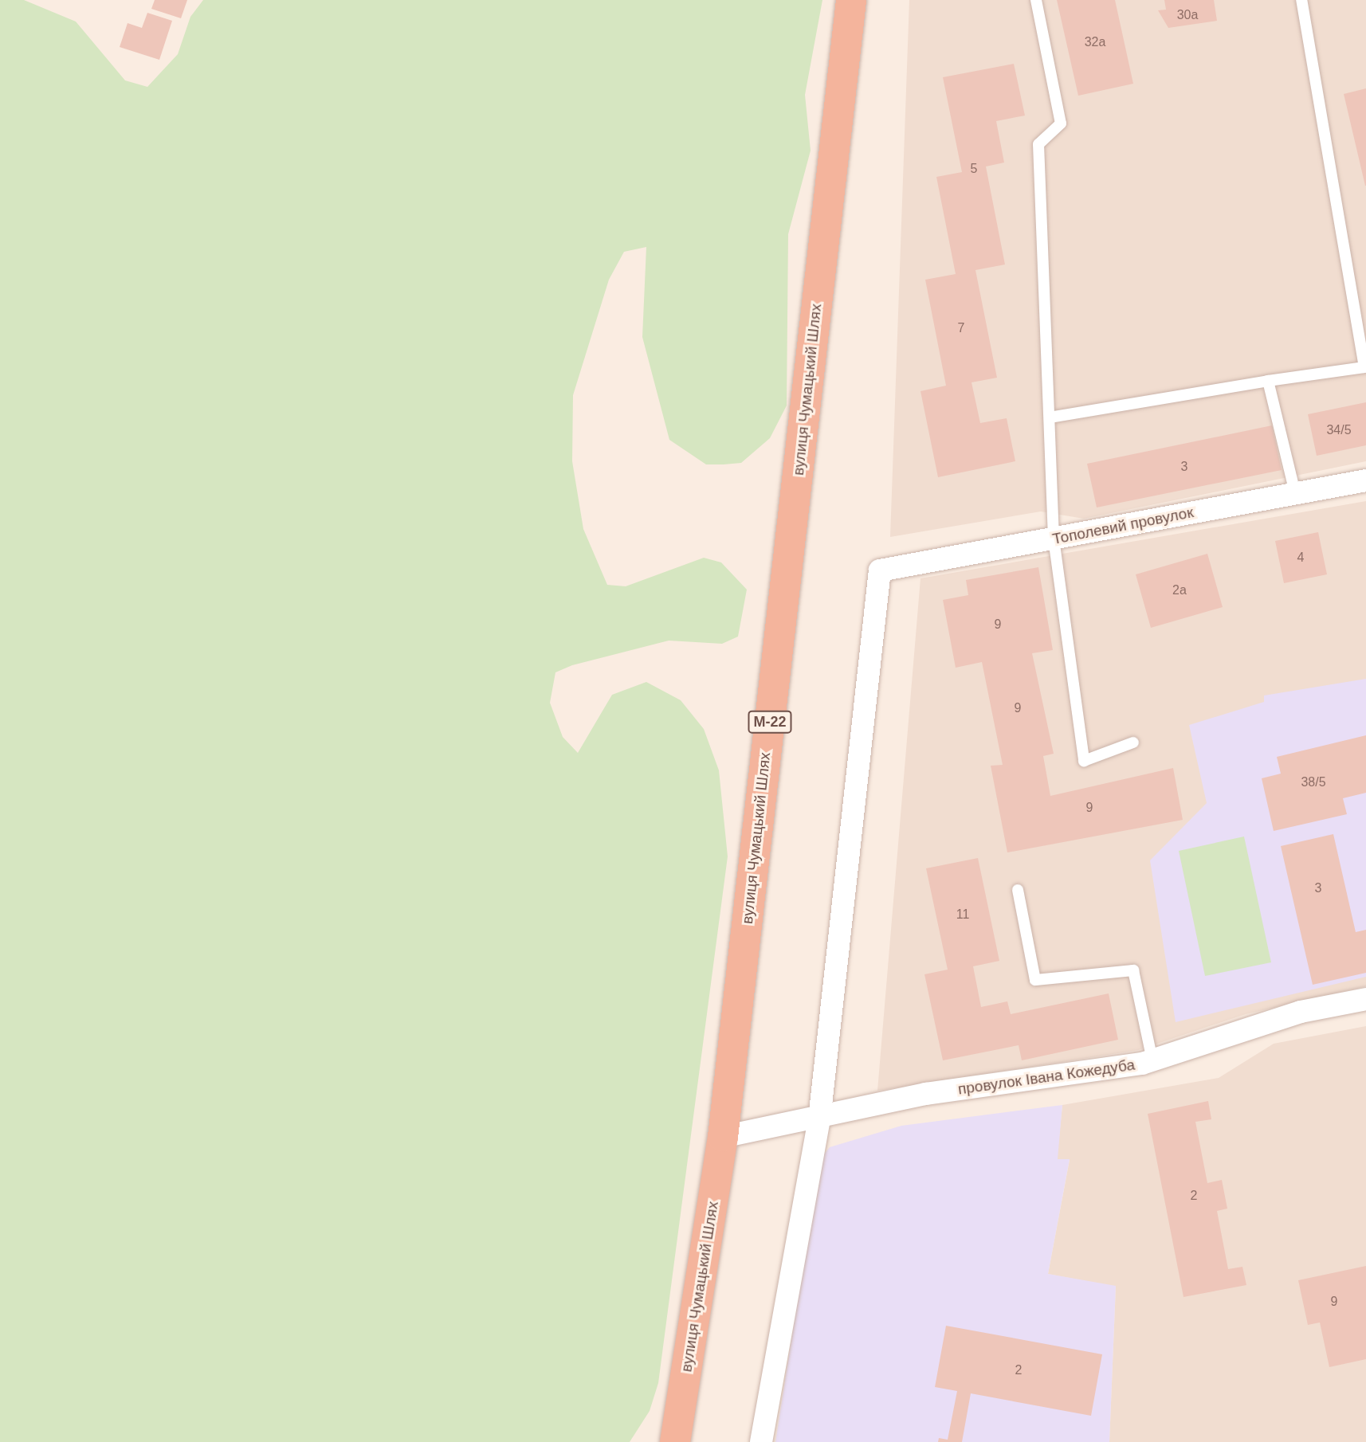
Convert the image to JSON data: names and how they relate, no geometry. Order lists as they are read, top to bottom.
{
  "streets": {
    "highway": ["вулиця Чумацький Шлях", "М-22"],
    "street": ["Тополевий провулок", "провулок Івана Кожедуба"]
  },
  "crossings": [
    ["вулиця Чумацький Шлях", "провулок Івана Кожедуба"],
    ["Тополевий провулок", "провулок Івана Кожедуба"]
  ],
  "house_numbers": [
    "30а",
    "32а",
    "5",
    "7",
    "34/5",
    "3",
    "4",
    "2а",
    "9",
    "9",
    "38/5",
    "9",
    "3",
    "11",
    "2",
    "9",
    "2"
  ]
}
